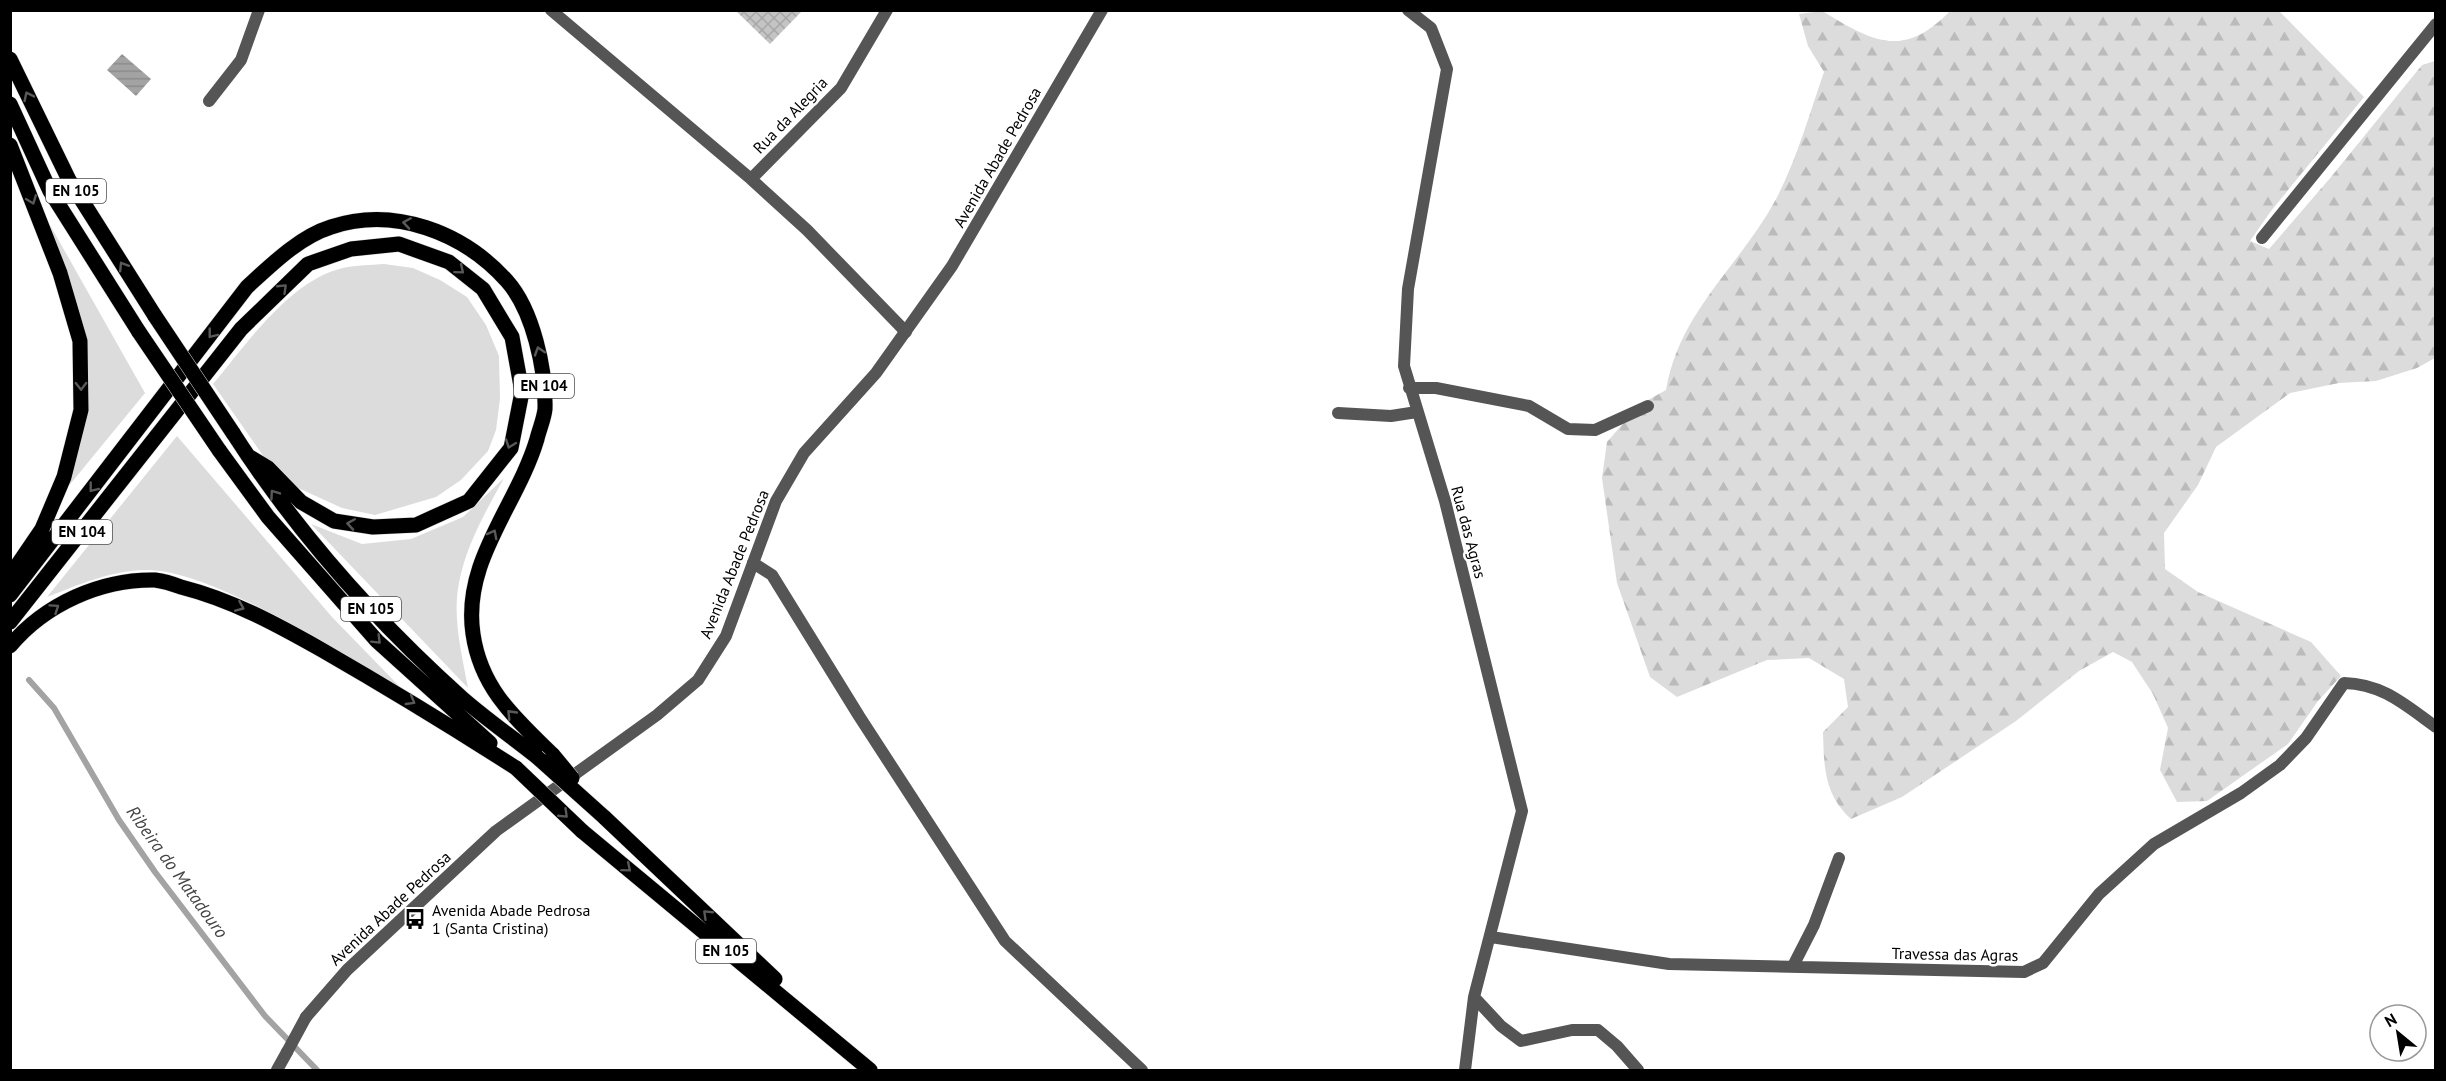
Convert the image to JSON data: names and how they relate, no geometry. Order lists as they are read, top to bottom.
{
  "streets": {
    "main road": ["EN 105", "EN 104"],
    "street": [
      "Rua da Alegria",
      "Avenida Abade Pedrosa",
      "Rua das Agras",
      "Travessa das Agras"
    ]
  },
  "crossings": [
    ["EN 105", "EN 104"],
    ["Rua das Agras", "Travessa das Agras"]
  ],
  "water": ["Ribeira do Matadouro"],
  "places": {
    "bus stop": ["Avenida Abade Pedrosa 1 (Santa Cristina)"]
  },
  "north": "top left"
}
